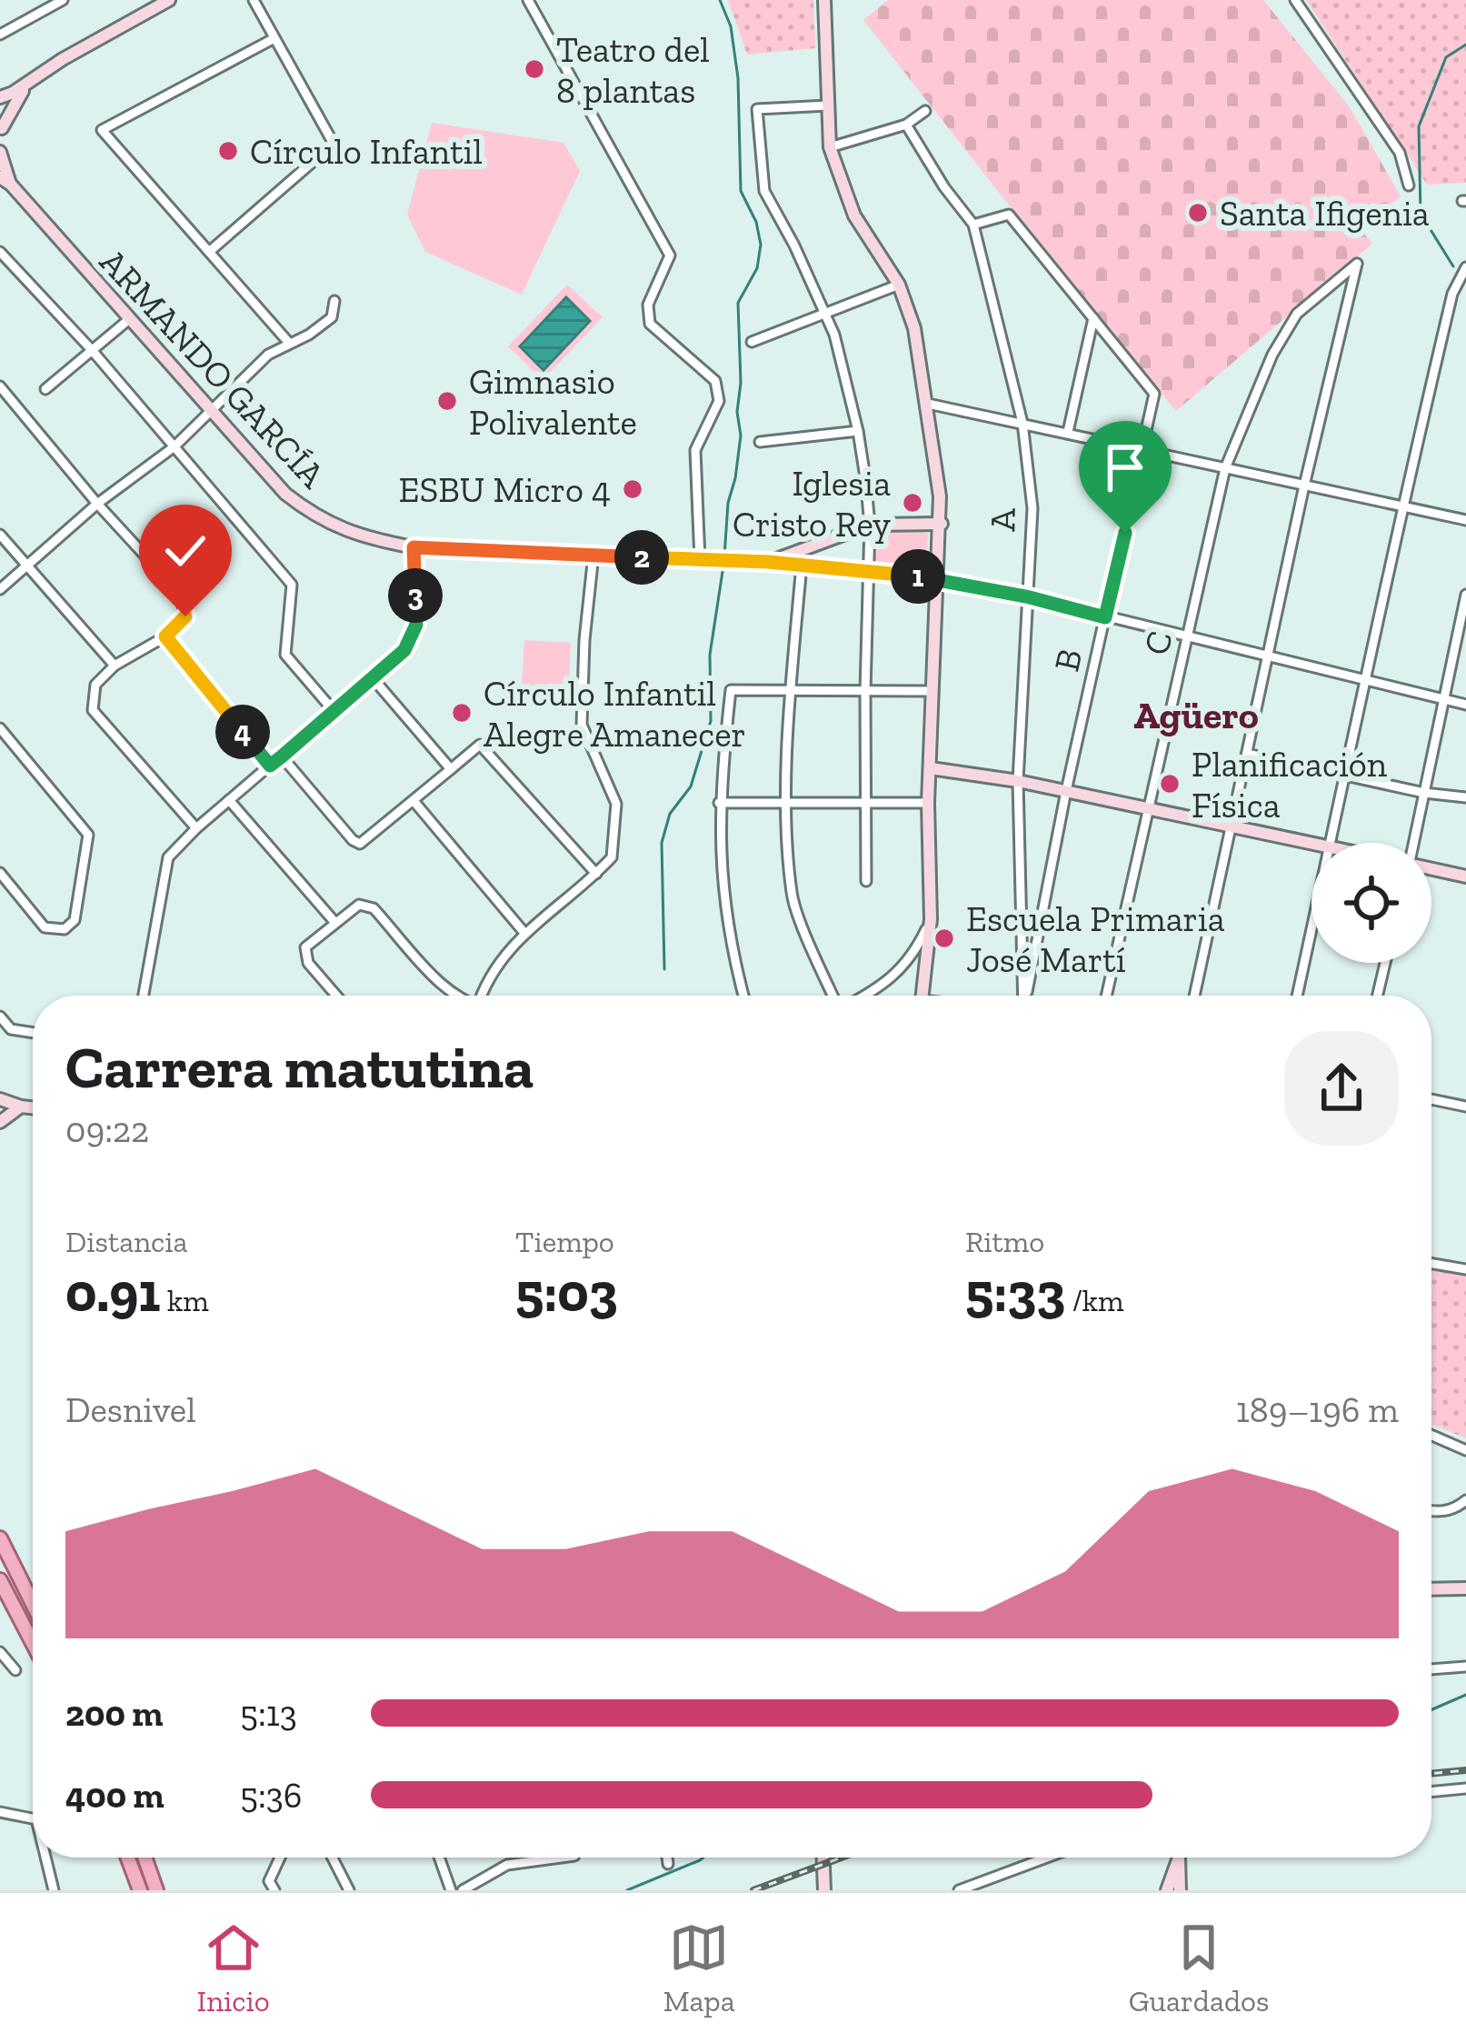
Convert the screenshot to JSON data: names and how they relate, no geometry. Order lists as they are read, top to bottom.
{
  "streets": {
    "main road": ["ARMANDO GARCÍA"],
    "street": ["A", "C", "B"]
  },
  "crossings": [
    ["A", "B"]
  ],
  "districts": ["Agüero"],
  "places": [
    "Teatro del 8 plantas",
    "Círculo Infantil",
    "Santa Ifigenia",
    "Gimnasio Polivalente",
    "ESBU Micro 4",
    "Iglesia Cristo Rey",
    "Círculo Infantil Alegre Amanecer",
    "Planificación Física",
    "Escuela Primaria José Martí"
  ],
  "page": {
    "pins": [
      "2",
      "1",
      "3",
      "4"
    ],
    "heading": ["Carrera matutina", "09:22"],
    "stats": [
      ["Distancia", "0.91 km"],
      ["Tiempo", "5:03"],
      ["Ritmo", "5:33 /km"]
    ],
    "chart": ["Desnivel", "189–196 m"],
    "list": [
      {
        "name": "200 m",
        "note": "5:13"
      },
      {
        "name": "400 m",
        "note": "5:36"
      }
    ],
    "tabs": ["Inicio", "Mapa", "Guardados"]
  }
}
